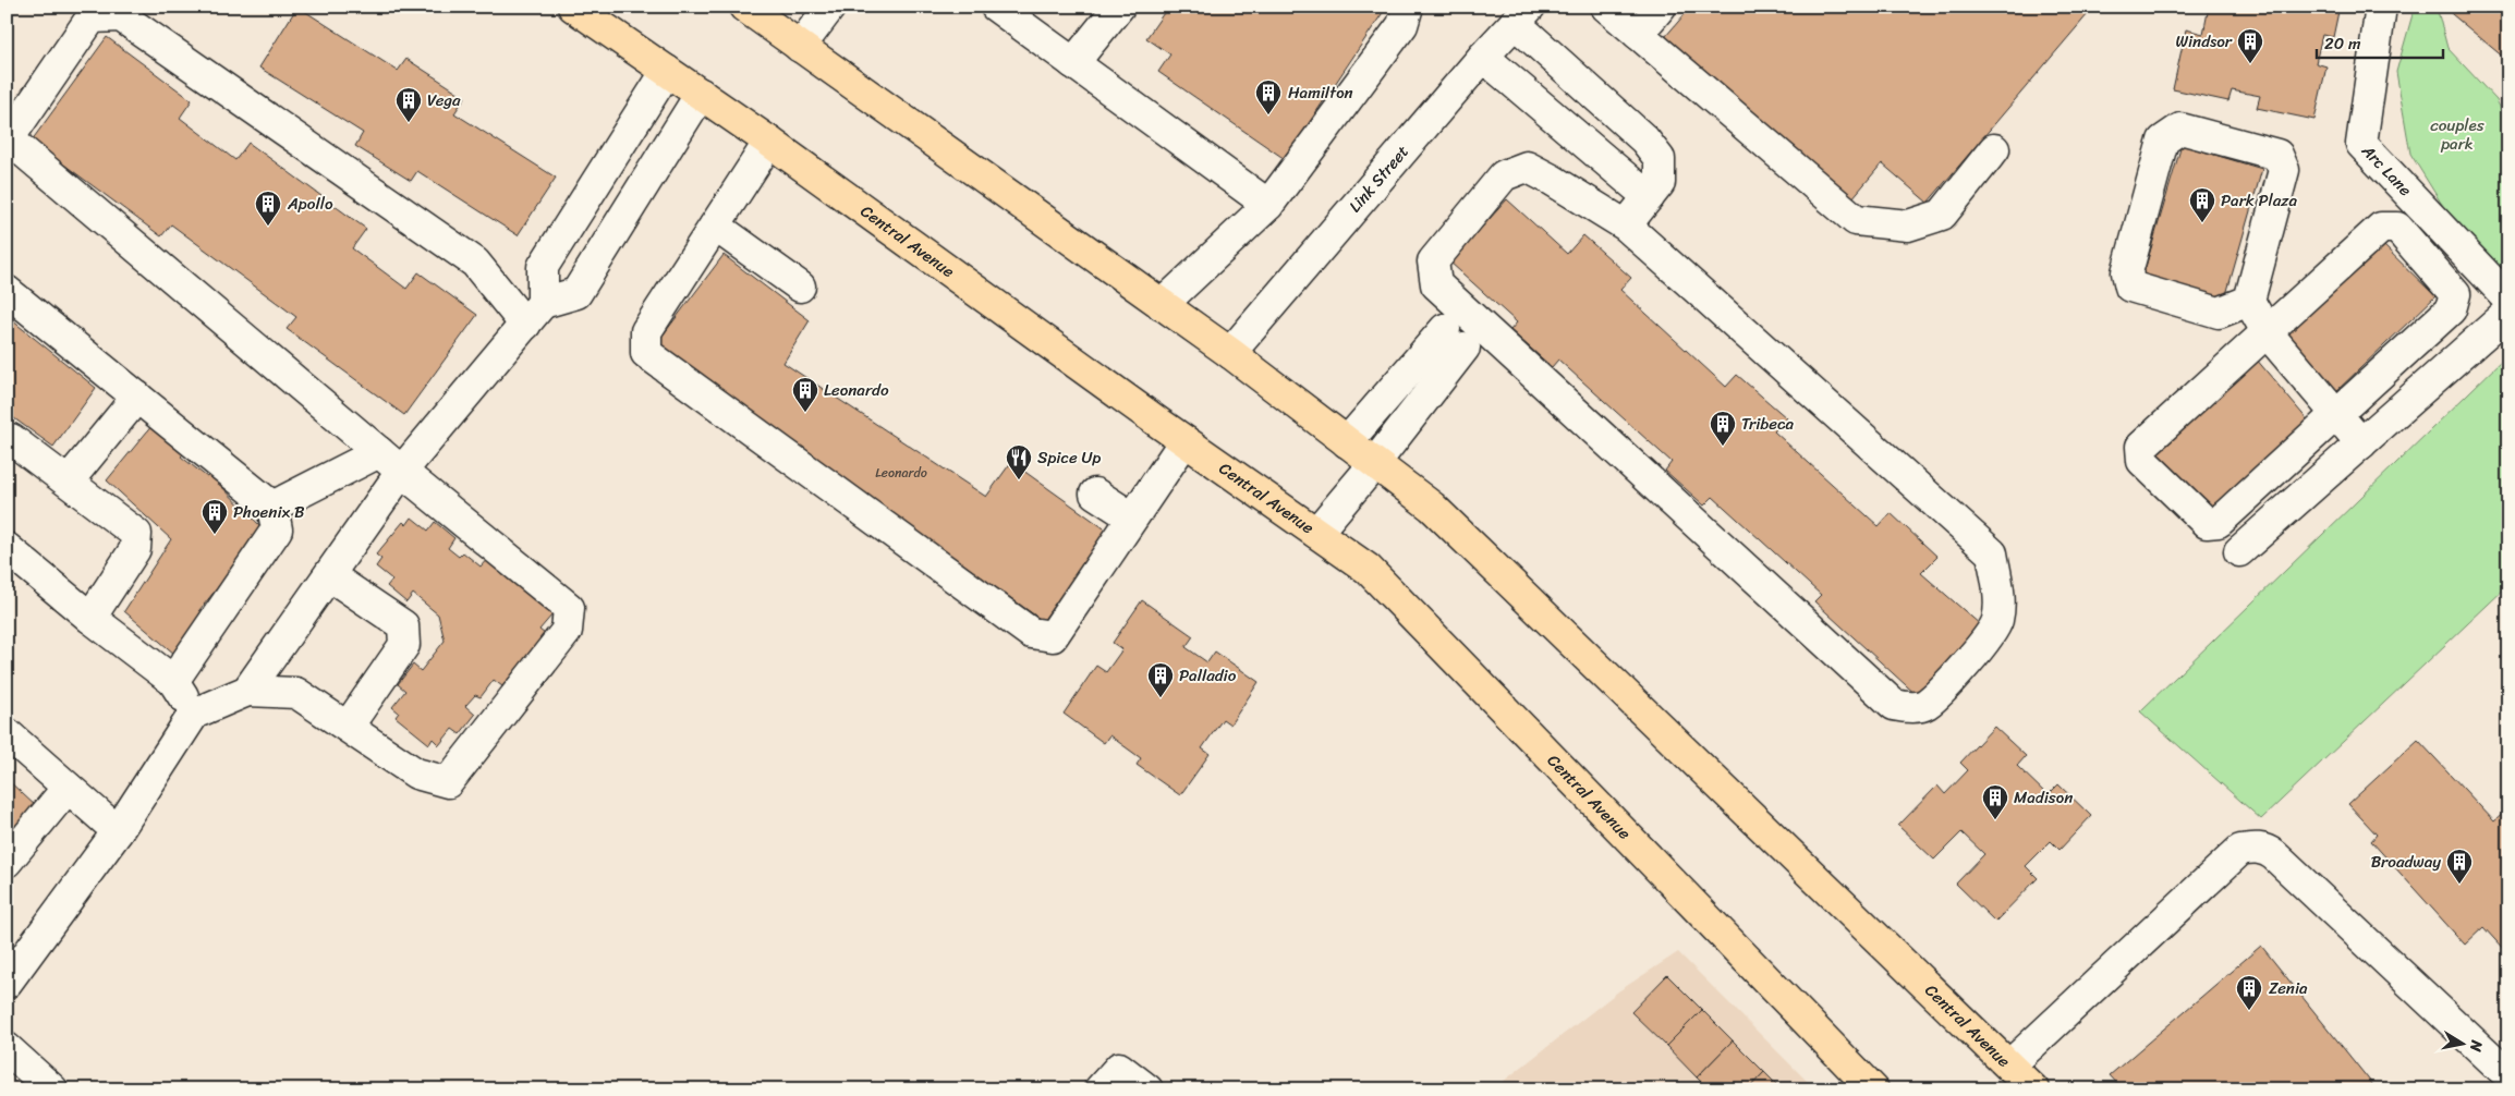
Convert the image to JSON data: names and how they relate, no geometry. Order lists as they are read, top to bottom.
{
  "streets": {
    "main road": ["Central Avenue"],
    "street": ["Arc Lane", "Link Street"]
  },
  "crossings": [
    ["Link Street", "Central Avenue"]
  ],
  "parks": ["couples park"],
  "places": {
    "building": [
      "Windsor",
      "Hamilton",
      "Vega",
      "Park Plaza",
      "Apollo",
      "Leonardo",
      "Tribeca",
      "Phoenix B",
      "Palladio",
      "Madison",
      "Broadway",
      "Zenia"
    ],
    "restaurant": ["Spice Up"]
  },
  "house_numbers": ["Leonardo"],
  "scale_bar": "20 m",
  "north": "right"
}
